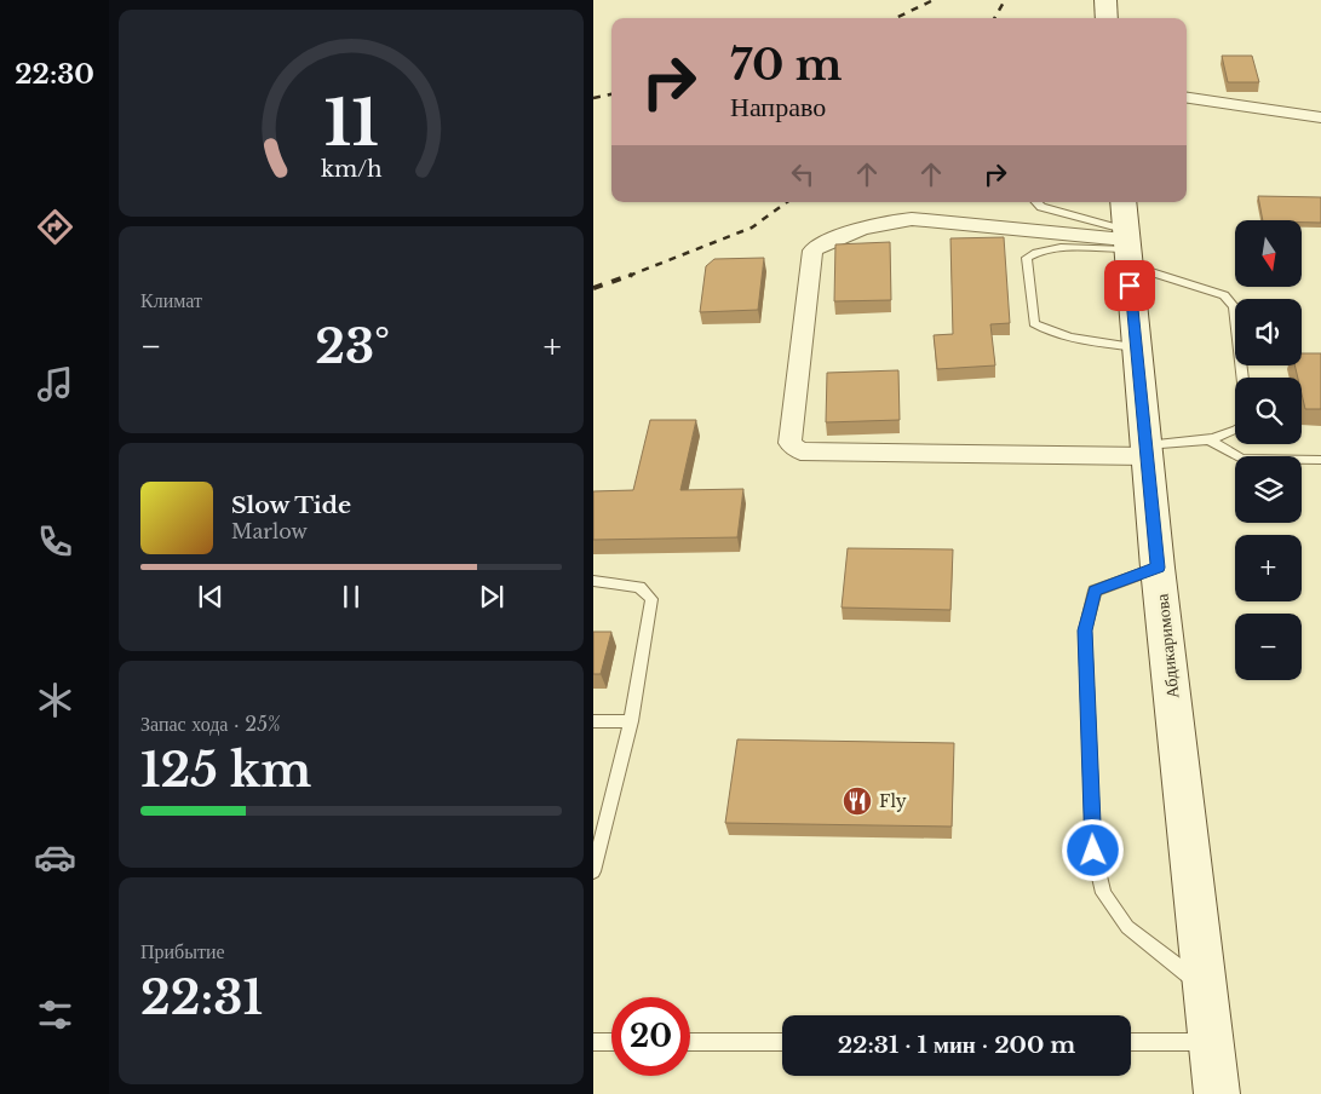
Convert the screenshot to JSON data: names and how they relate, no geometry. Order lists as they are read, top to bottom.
{
  "streets": {
    "main road": ["Абдикаримова"]
  },
  "places": {
    "restaurant": ["Fly"]
  },
  "north": "bottom",
  "page": {
    "tabs": "22:30",
    "turn": ["70 m", "Направо"],
    "map_buttons": ["+", "−"],
    "tile": [
      "Климат",
      ["Запас хода · 25%", "125 km"],
      ["Прибытие", "22:31"]
    ],
    "heat": ["−", "23°", "+"],
    "song": ["Slow Tide", "Marlow"],
    "limit": "20",
    "trip": "22:31 · 1 мин · 200 m",
    "gauge": ["11", "km/h"]
  }
}
